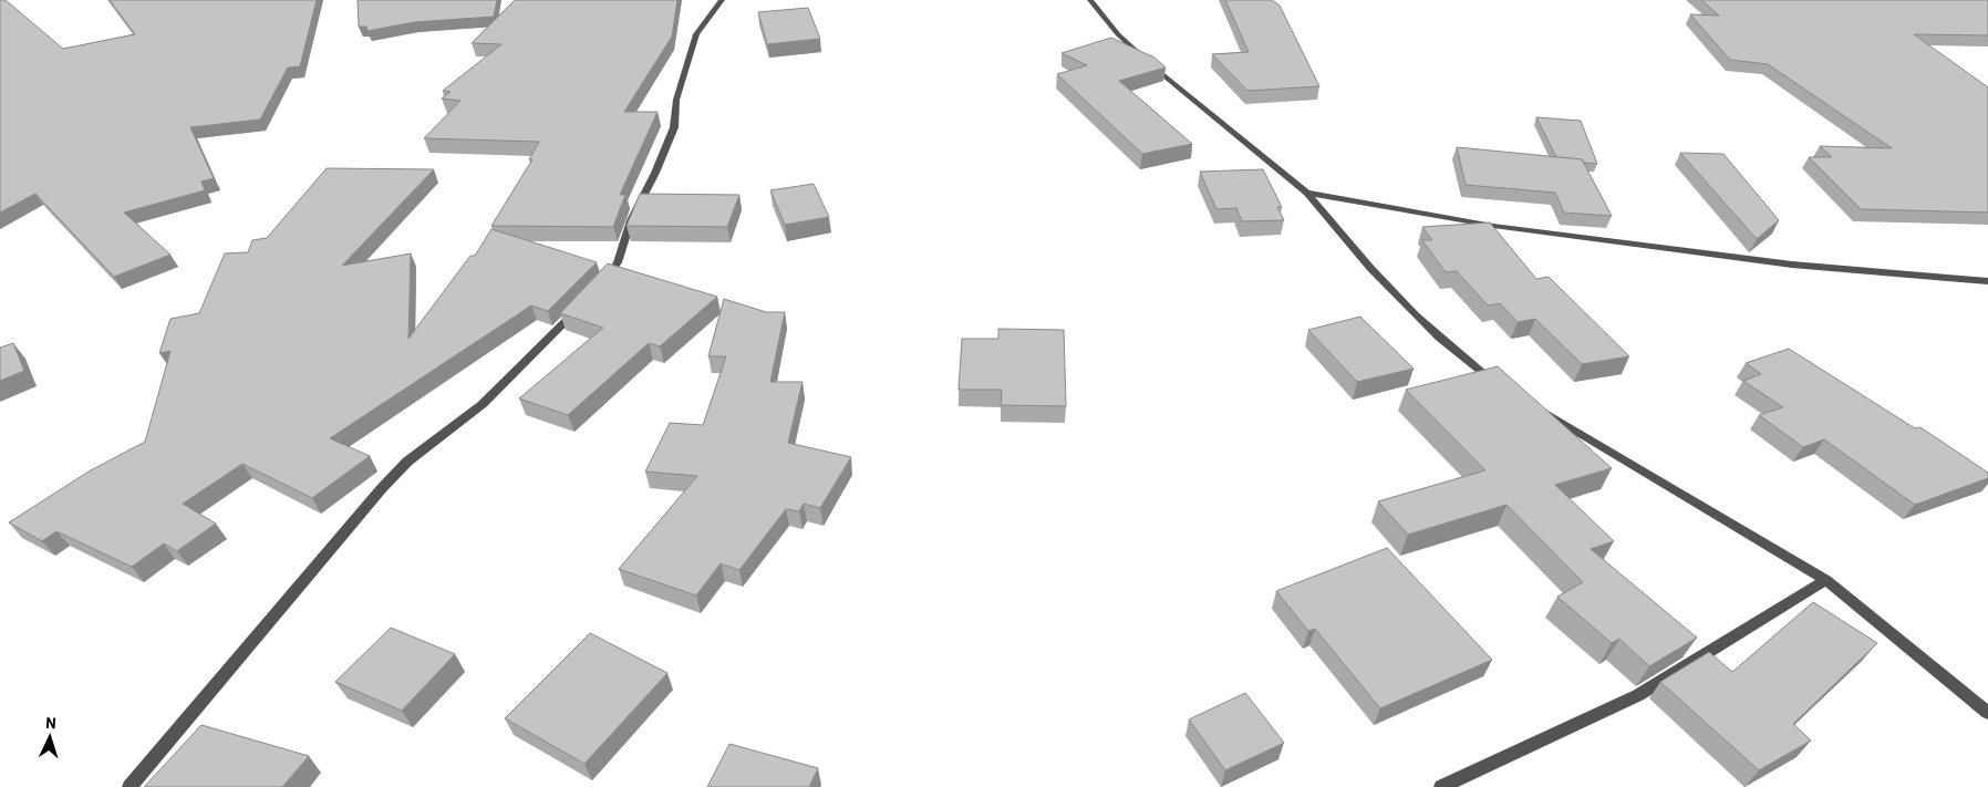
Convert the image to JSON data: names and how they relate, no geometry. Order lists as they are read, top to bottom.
{
  "north": "top"
}
